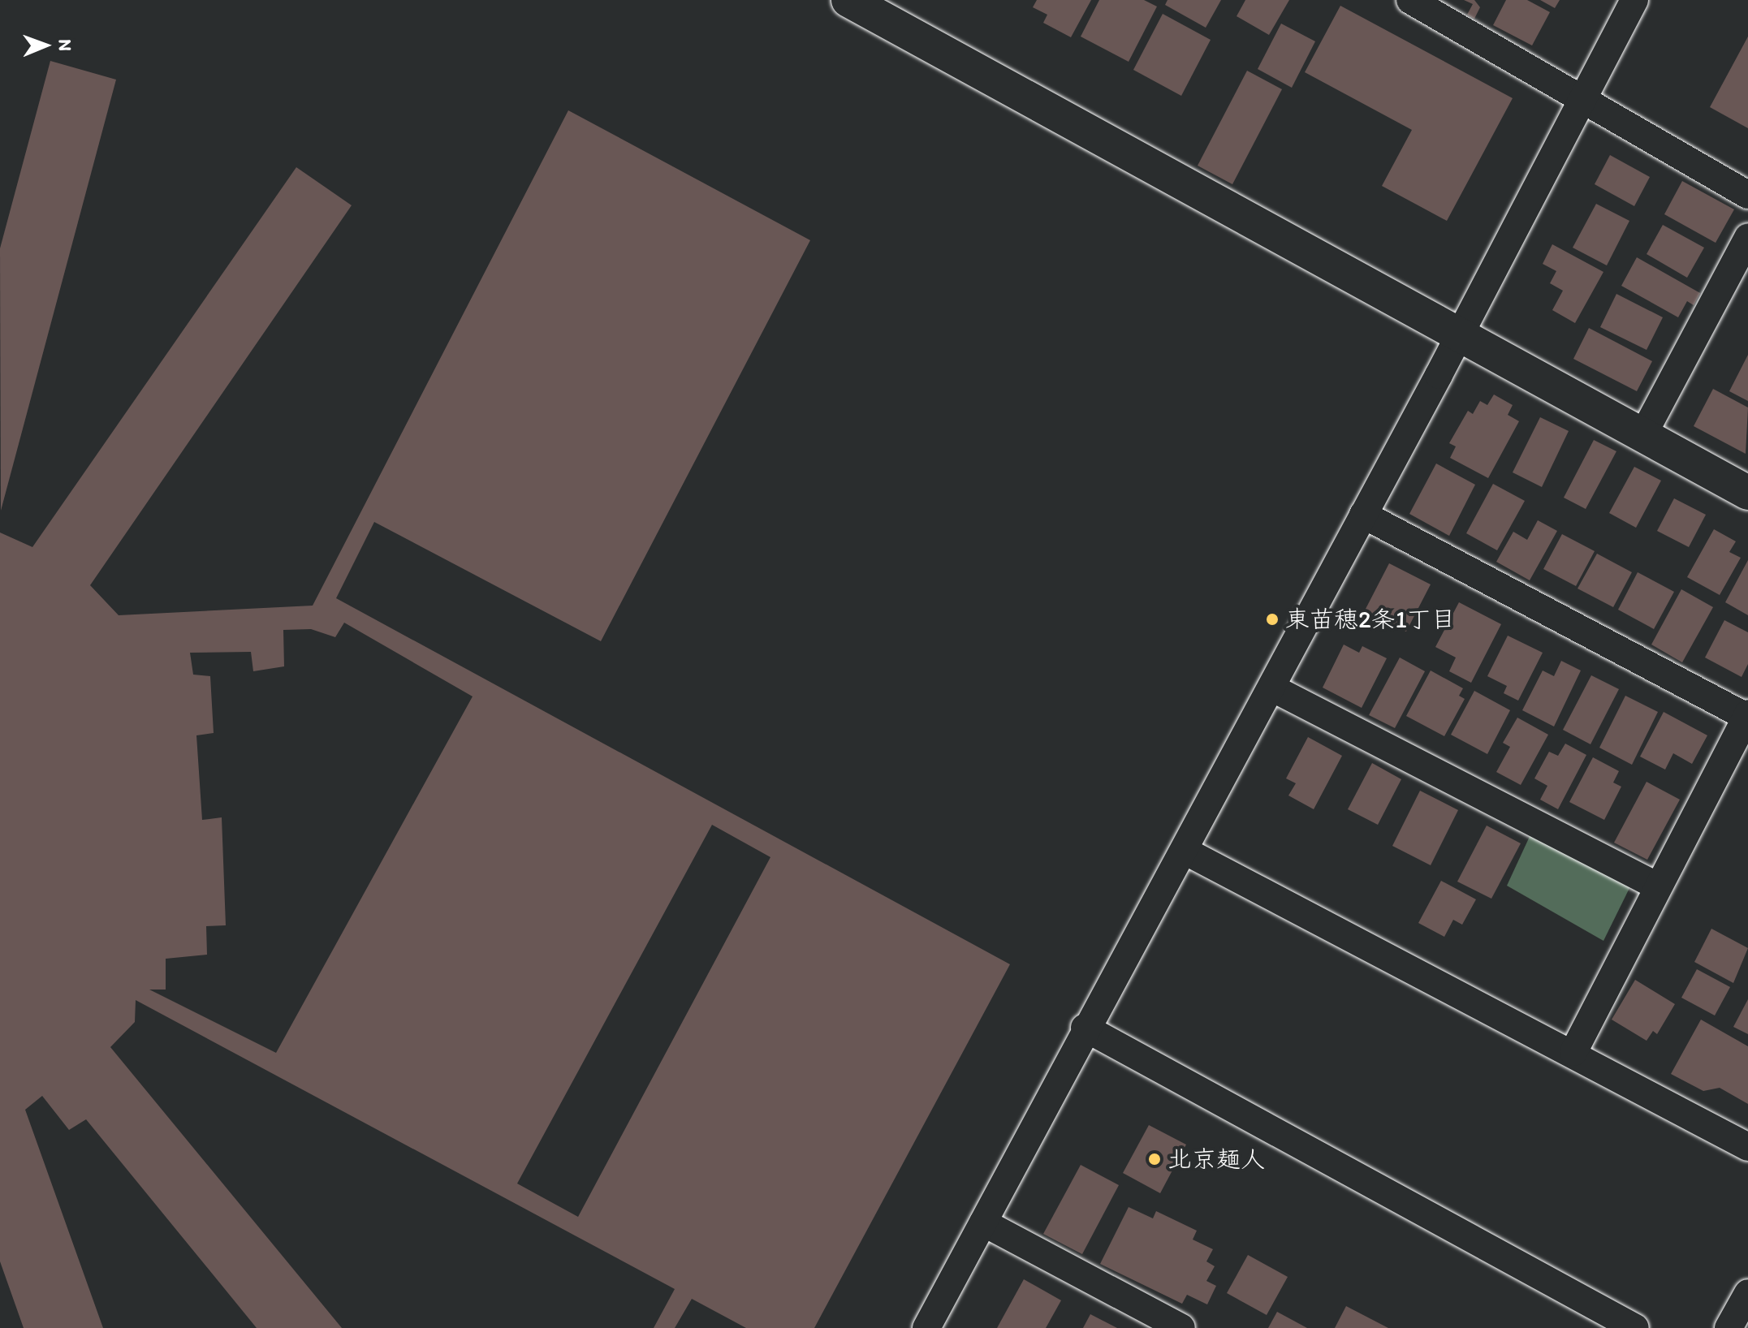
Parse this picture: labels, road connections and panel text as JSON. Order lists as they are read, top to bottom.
{
  "places": ["東苗穂2条1丁目", "北京麺人"],
  "north": "right"
}
